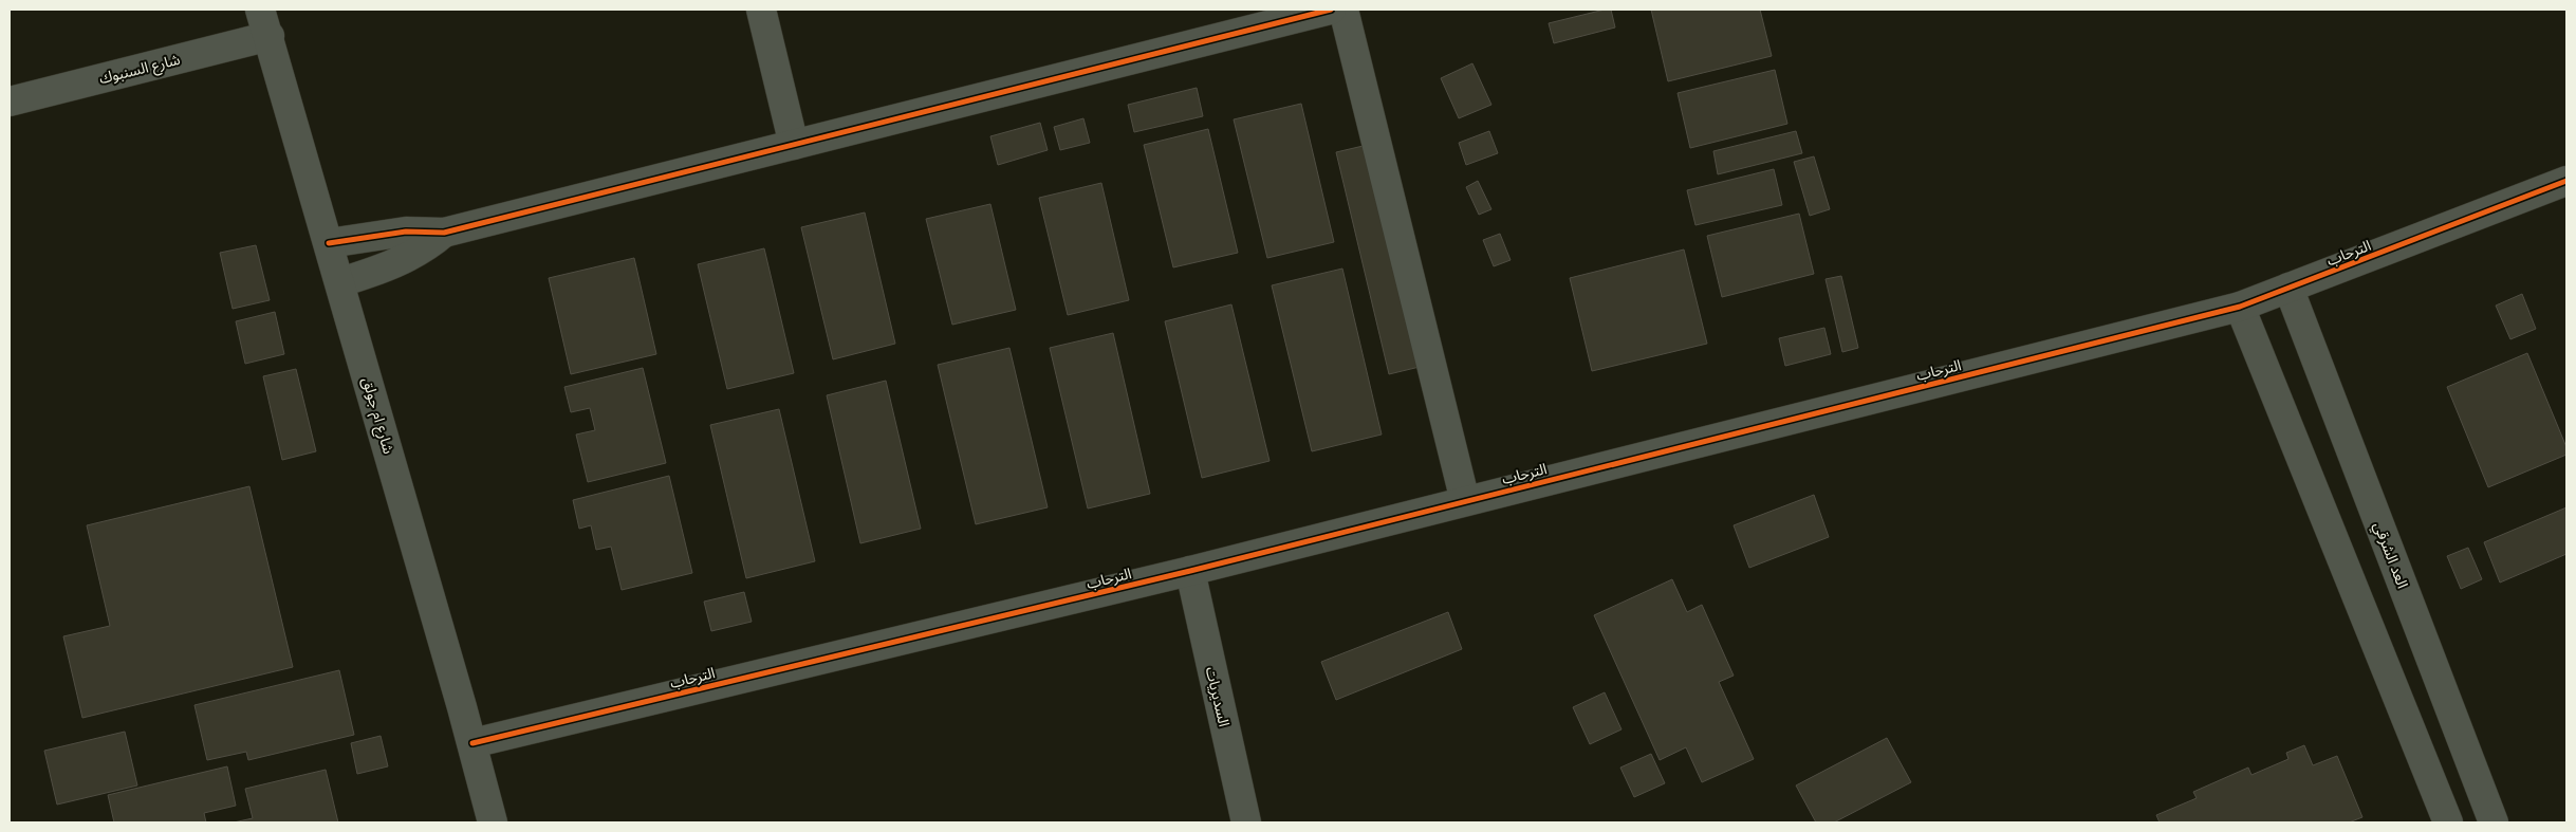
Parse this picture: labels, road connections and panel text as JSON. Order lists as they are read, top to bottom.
{
  "streets": {
    "street": [
      "شارع السنبوك",
      "الترحاب",
      "شارع ام جولق",
      "العد الشرقي",
      "السديريات"
    ]
  },
  "crossings": [
    ["شارع السنبوك", "شارع ام جولق"],
    ["الترحاب", "شارع ام جولق"],
    ["الترحاب", "العد الشرقي"],
    ["الترحاب", "السديريات"]
  ]
}
